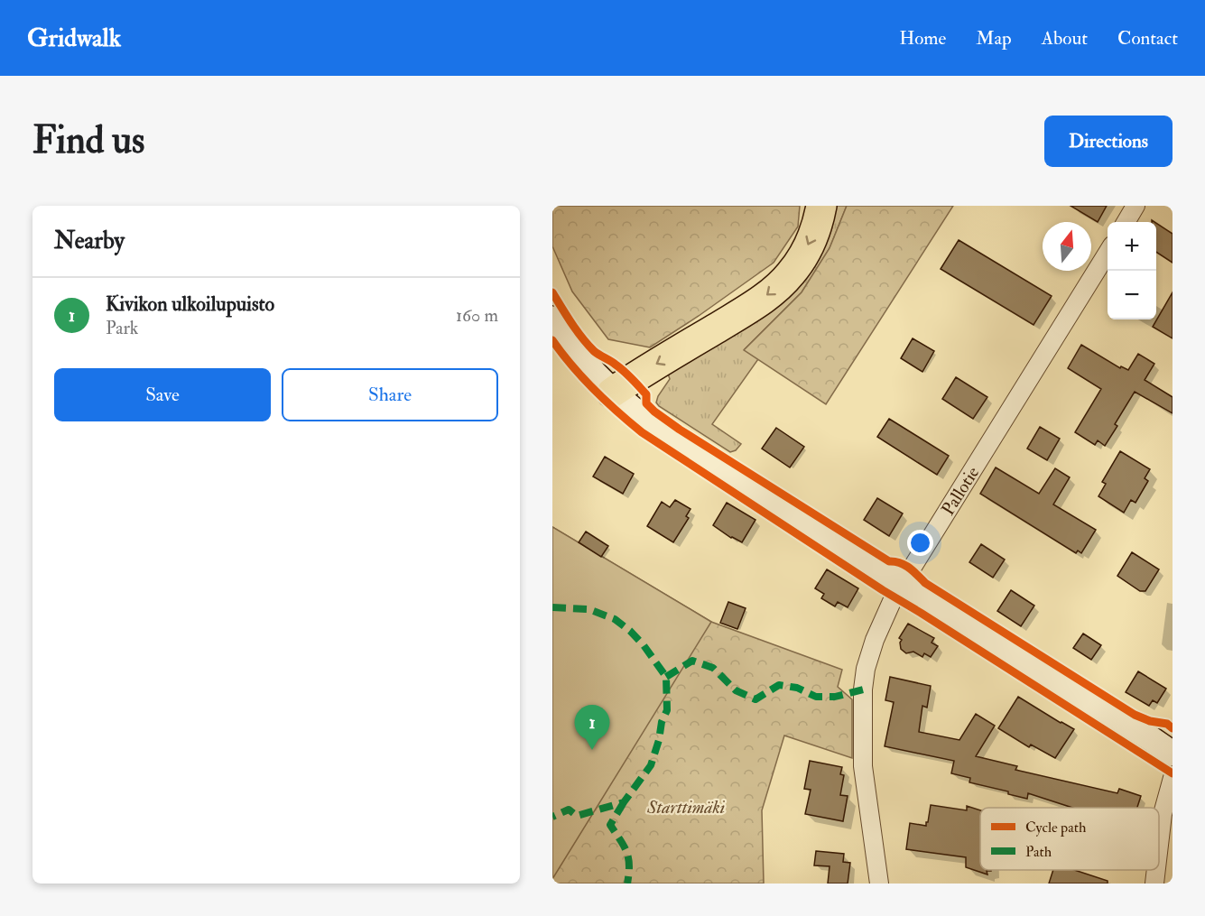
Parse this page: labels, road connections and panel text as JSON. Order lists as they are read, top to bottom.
{
  "streets": {
    "street": ["Pallotie"]
  },
  "parks": ["Starttimäki"],
  "legend": ["Cycle path", "Path"],
  "north": "top",
  "page": {
    "header": "Gridwalk",
    "nav": [
      "Home",
      "Map",
      "About",
      "Contact"
    ],
    "buttons": [
      "Directions",
      ["Save", "Share"]
    ],
    "title": "Find us",
    "heading": "Nearby",
    "map_buttons": ["+", "−"],
    "list": [
      {
        "mark": "1",
        "name": "Kivikon ulkoilupuisto",
        "note": "Park",
        "value": "160 m"
      }
    ],
    "pins": "1"
  }
}
